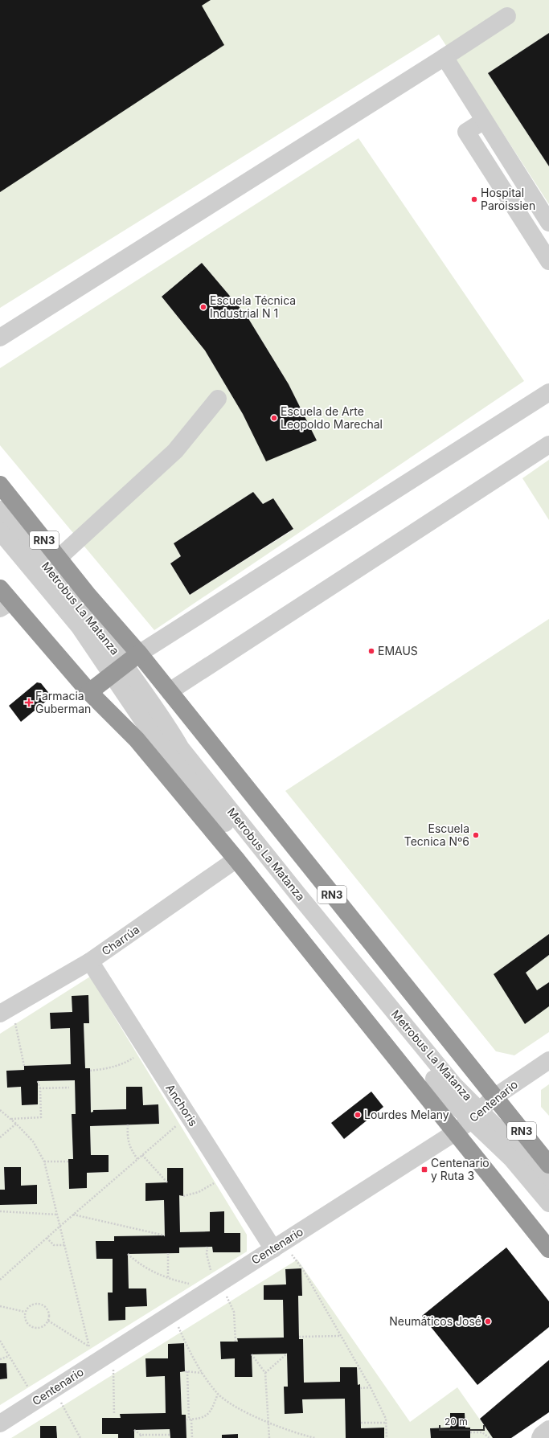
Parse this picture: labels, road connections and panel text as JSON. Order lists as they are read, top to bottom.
{
  "streets": {
    "highway": ["RN3"],
    "street": [
      "Metrobus La Matanza",
      "Charrúa",
      "Centenario",
      "Anchoris"
    ]
  },
  "crossings": [
    ["RN3", "Centenario"],
    ["Metrobus La Matanza", "Centenario"],
    ["Charrúa", "Anchoris"],
    ["Centenario", "Anchoris"]
  ],
  "places": {
    "other": [
      "Hospital Paroissien",
      "Escuela Técnica Industrial N 1",
      "Escuela de Arte Leopoldo Marechal",
      "EMAUS",
      "Escuela Tecnica Nº6",
      "Lourdes Melany",
      "Neumáticos José"
    ],
    "health": ["Farmacia Guberman"],
    "transit": ["Centenario y Ruta 3"]
  },
  "scale_bar": "20 m"
}
